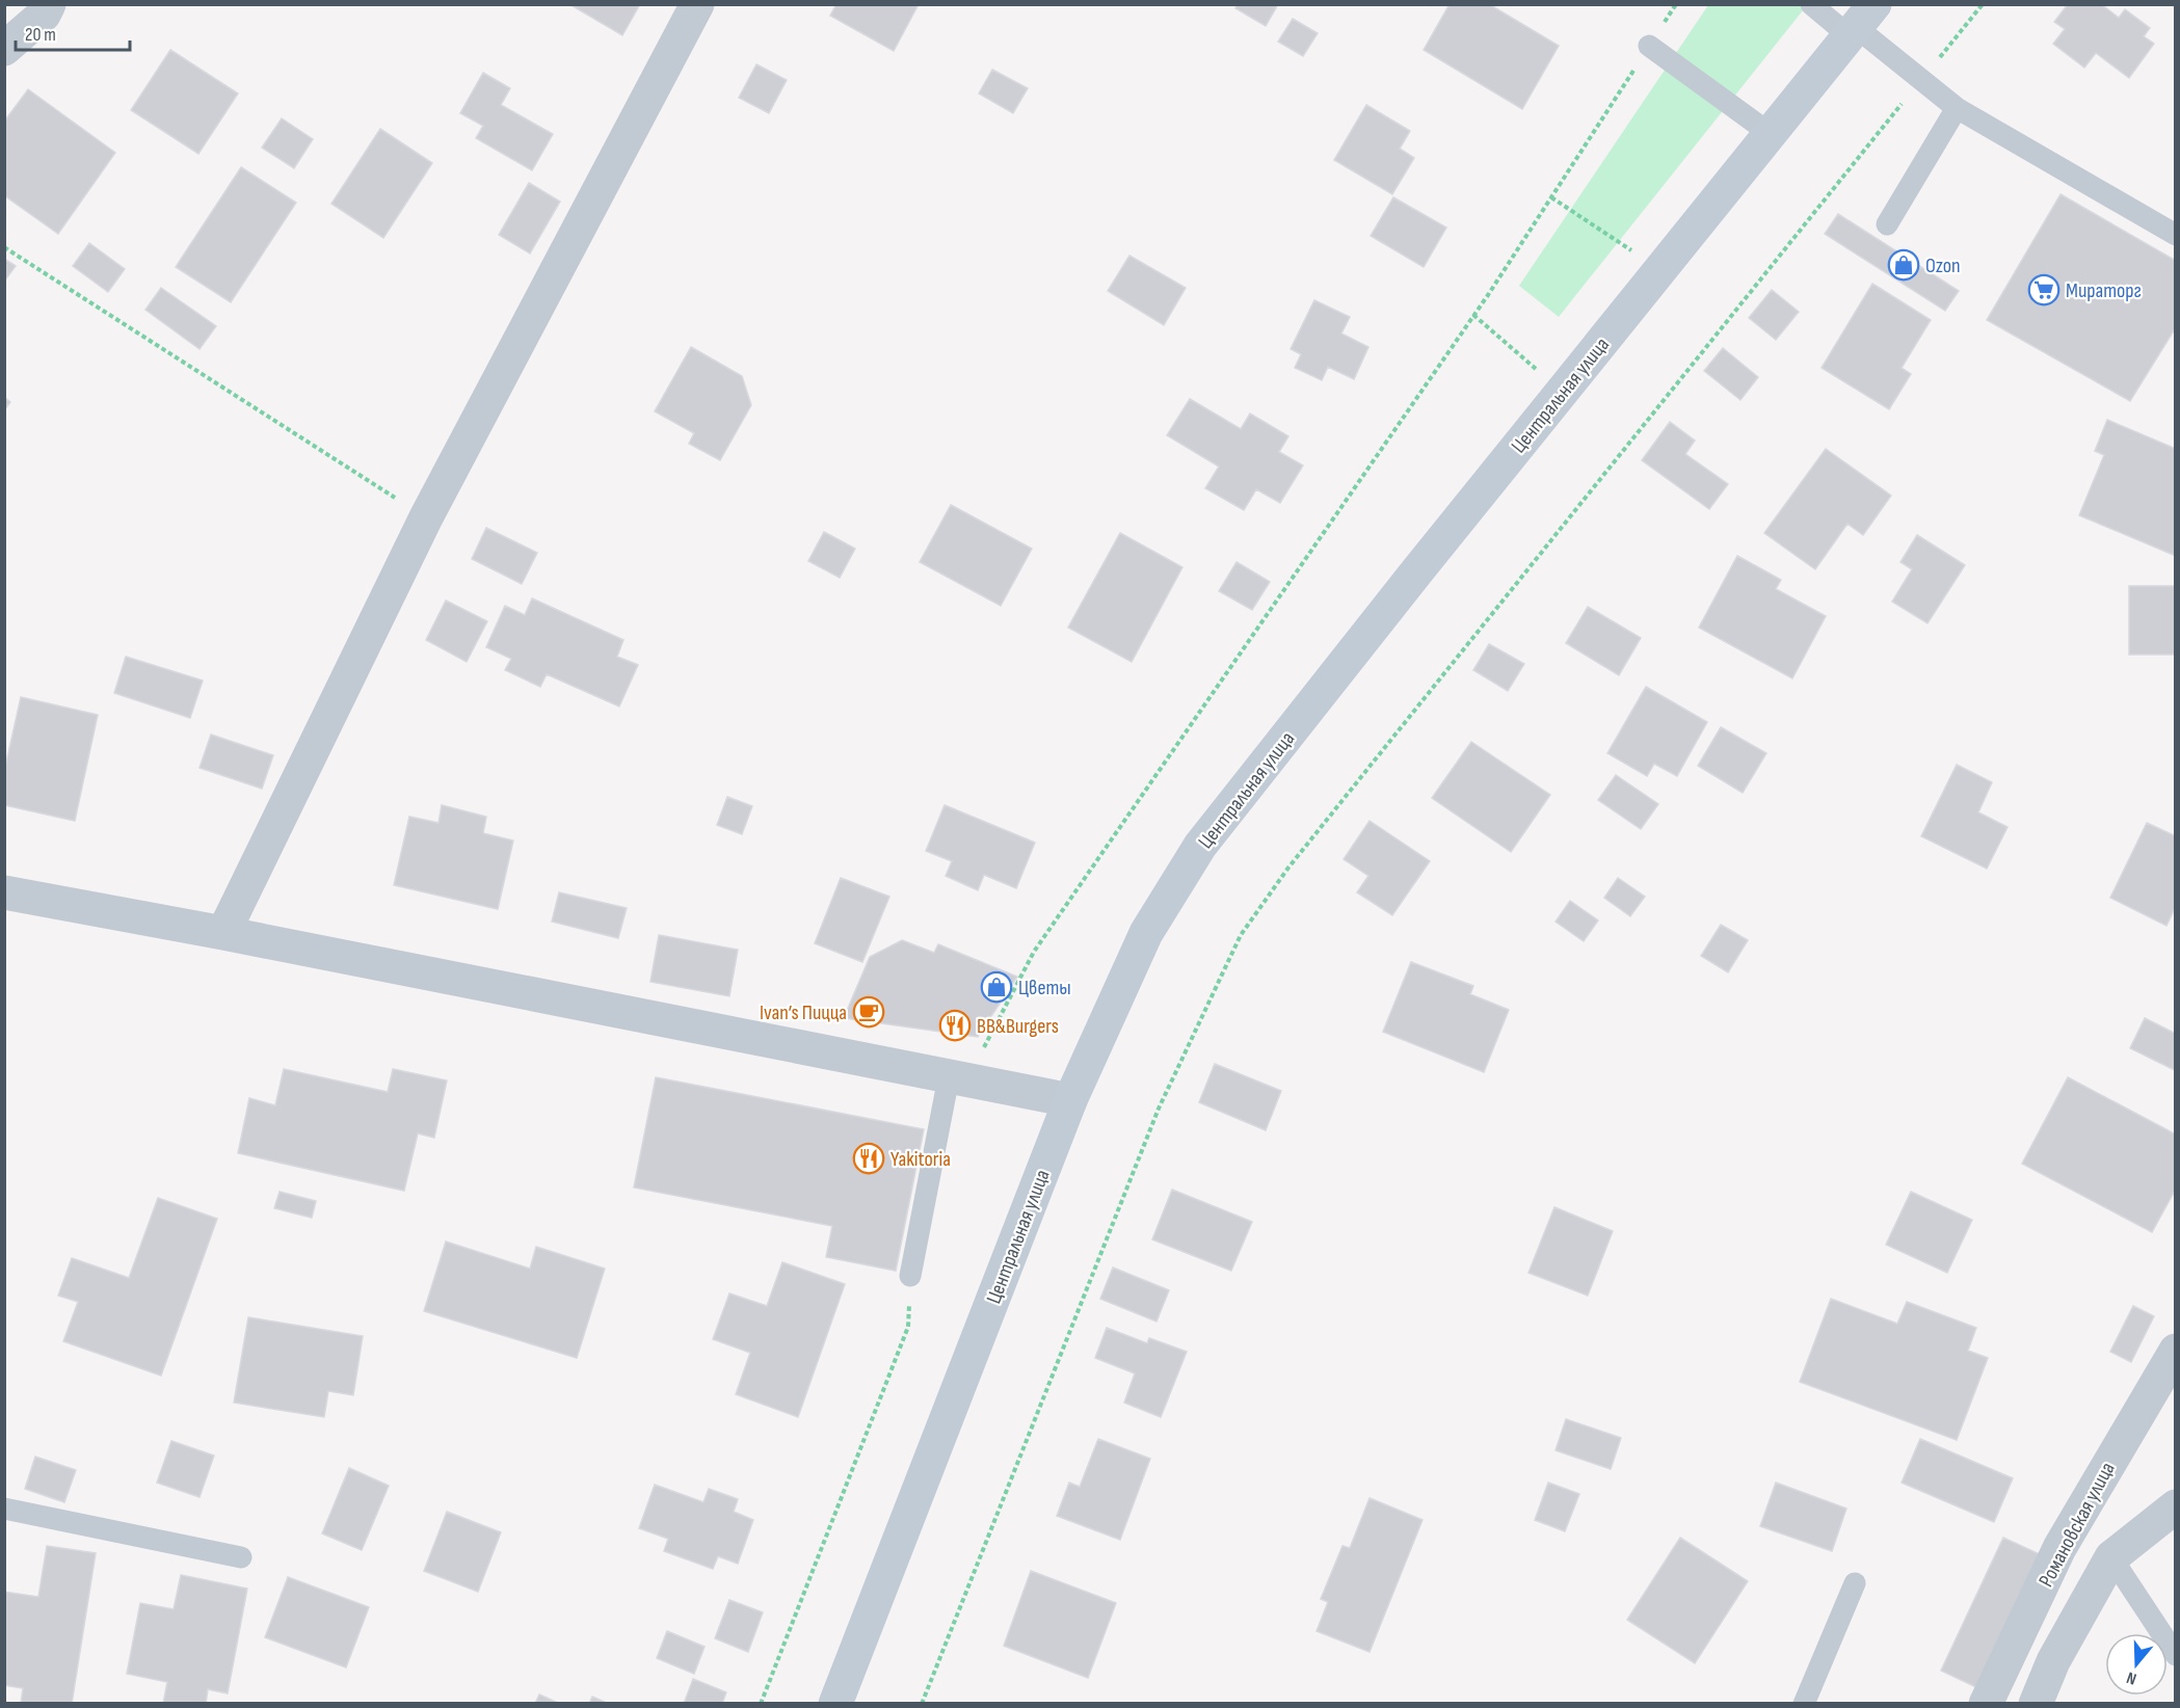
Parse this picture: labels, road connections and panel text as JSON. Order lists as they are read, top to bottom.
{
  "streets": {
    "main road": ["Центральная улица"],
    "street": ["Романовская улица"]
  },
  "places": {
    "shop": ["Ozon", "Цветы"],
    "supermarket": ["Мираторг"],
    "cafe": ["Ivan’s Пицца"],
    "restaurant": ["BB&Burgers", "Yakitoria"]
  },
  "scale_bar": "20 m",
  "north": "bottom"
}
